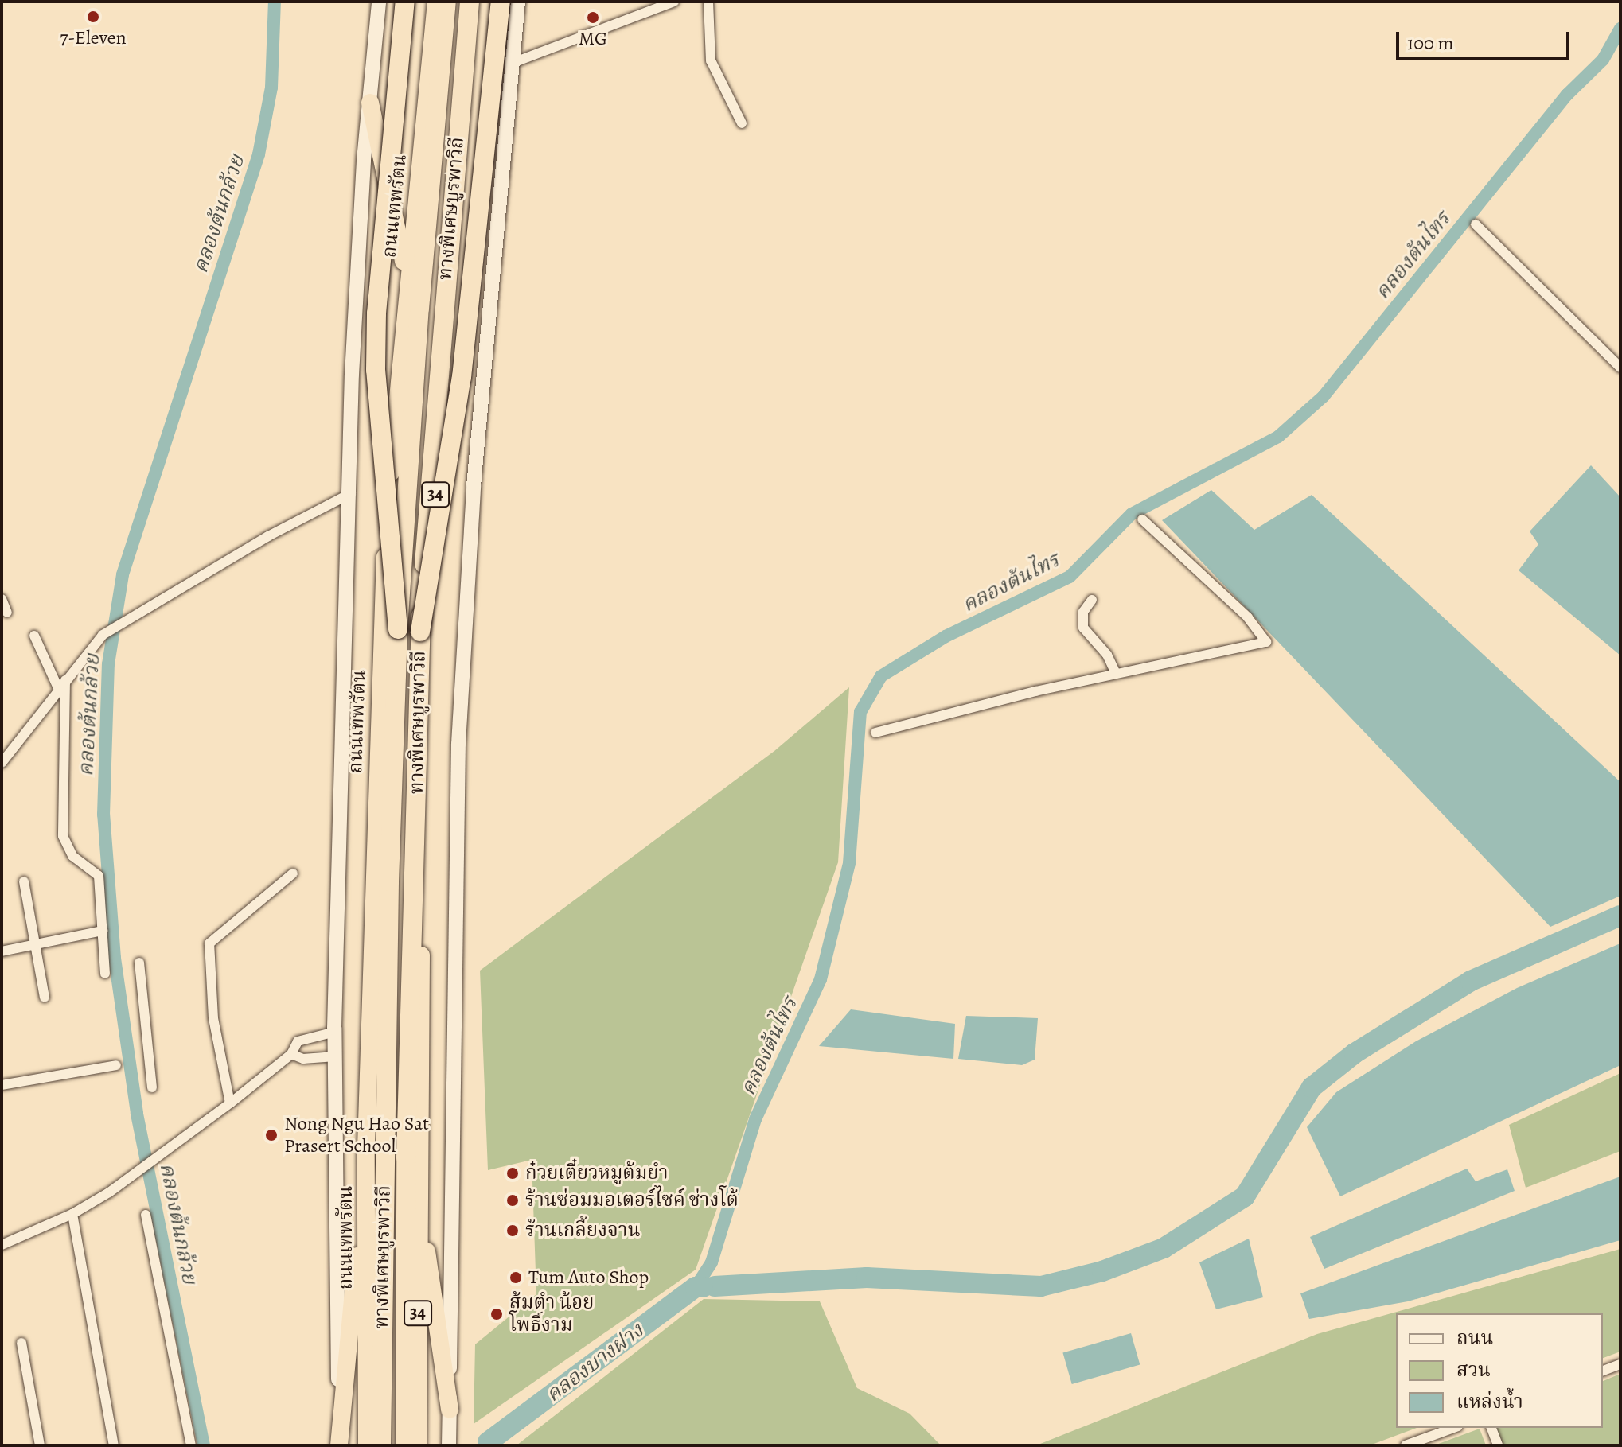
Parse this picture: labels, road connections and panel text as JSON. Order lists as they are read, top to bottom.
{
  "streets": {
    "highway": ["ถนนเทพรัตน", "ทางพิเศษบูรพาวิถี", "34"]
  },
  "water": ["คลองต้นกล้วย", "คลองต้นไทร", "คลองบางฝาง"],
  "places": [
    "7-Eleven",
    "MG",
    "Nong Ngu Hao Sat Prasert School",
    "ก๋วยเตี๋ยวหมูต้มยำ",
    "ร้านซ่อมมอเตอร์ไซค์ ช่างโต้",
    "ร้านเกลี้ยงจาน",
    "Tum Auto Shop",
    "ส้มตำ น้อย โพธิ์งาม"
  ],
  "legend": ["ถนน", "สวน", "แหล่งน้ำ"],
  "scale_bar": "100 m"
}
